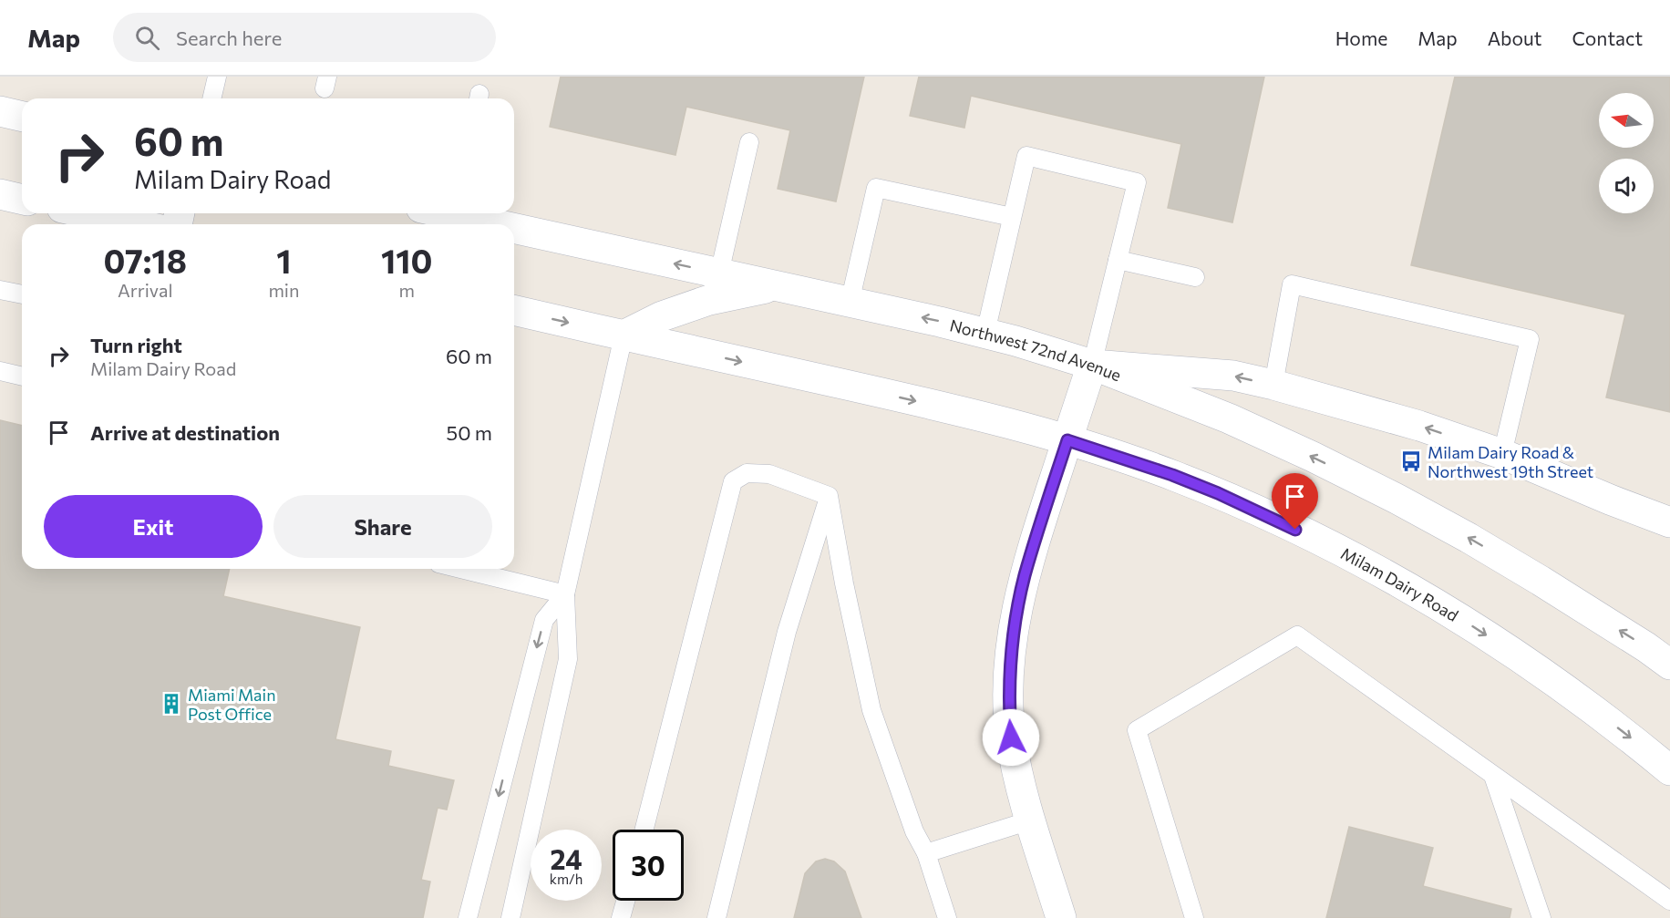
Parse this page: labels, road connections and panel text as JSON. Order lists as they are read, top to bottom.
{
  "streets": {
    "main road": ["Northwest 72nd Avenue", "Milam Dairy Road"]
  },
  "places": {
    "bus stop": ["Milam Dairy Road & Northwest 19th Street"],
    "building": ["Miami Main Post Office"]
  },
  "north": "left",
  "page": {
    "header": "Map",
    "search": "Search here",
    "nav": [
      "Home",
      "Map",
      "About",
      "Contact"
    ],
    "turn": ["60 m", "Milam Dairy Road"],
    "eta": [
      "07:18",
      "Arrival",
      "1",
      "min",
      "110",
      "m"
    ],
    "list": [
      {
        "name": "Turn right",
        "note": "Milam Dairy Road",
        "value": "60 m"
      },
      {
        "name": "Arrive at destination",
        "value": "50 m"
      }
    ],
    "buttons": ["Exit", "Share"],
    "speed": "24 km/h",
    "limit": "30"
  }
}
